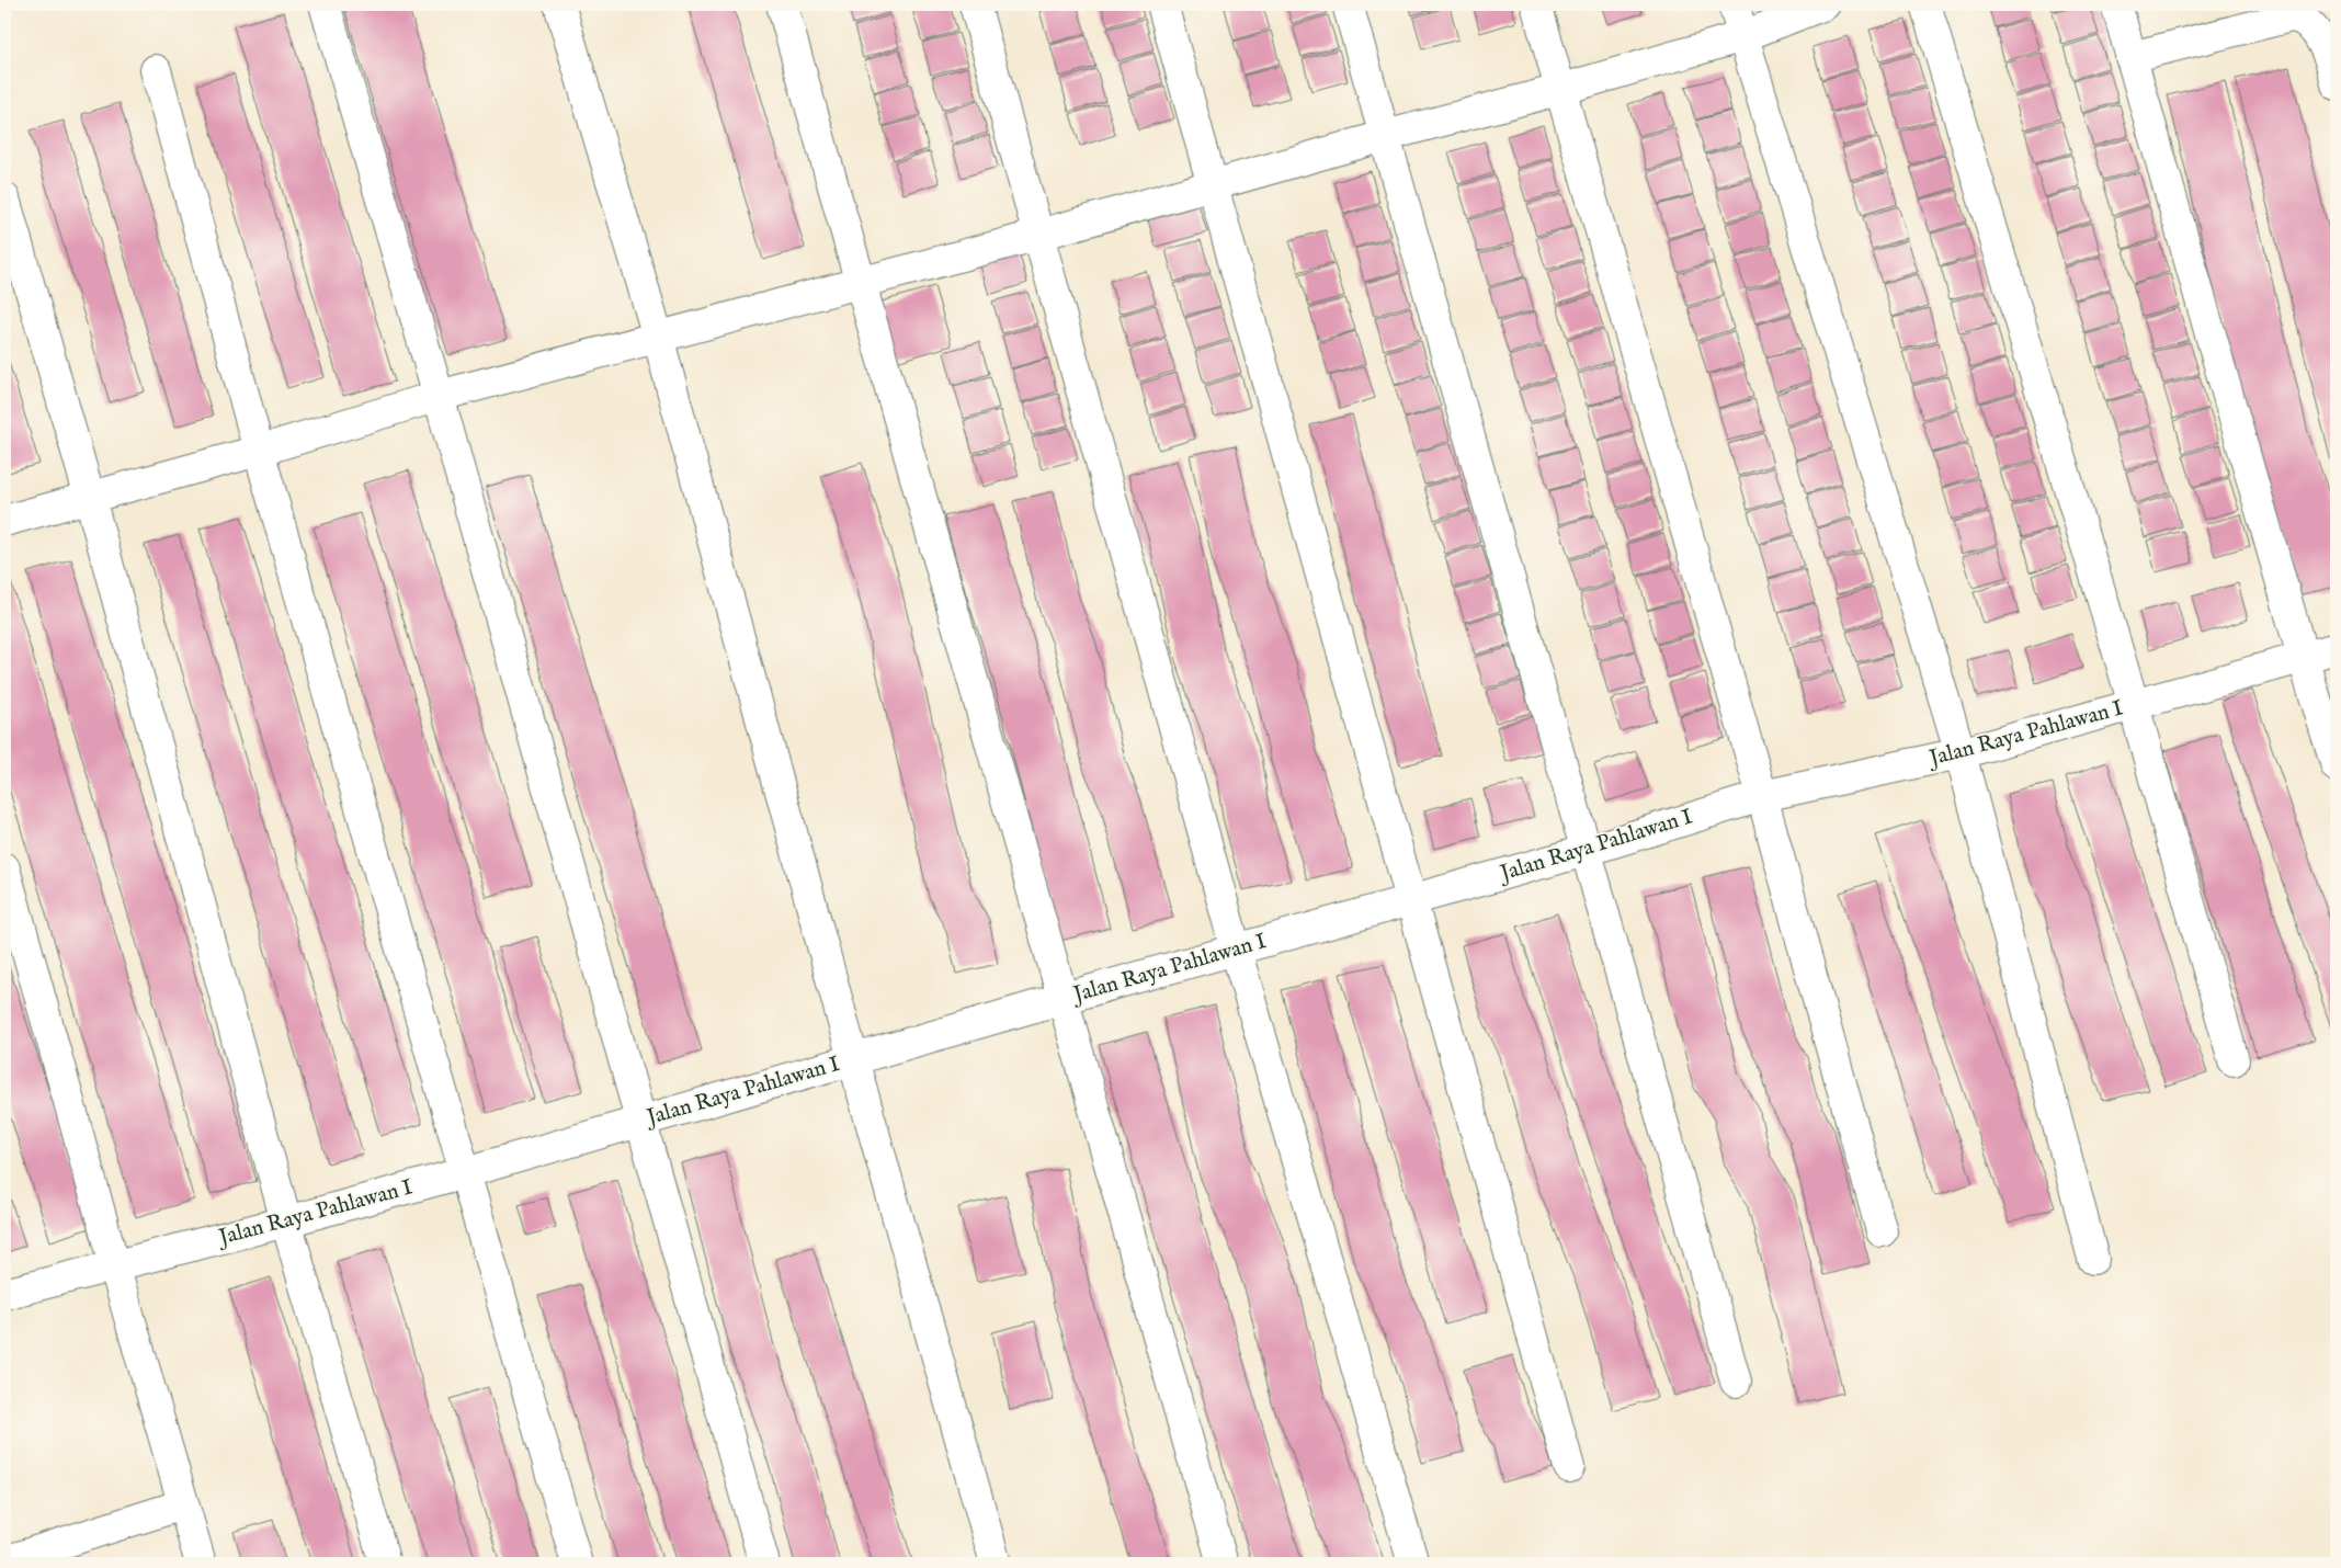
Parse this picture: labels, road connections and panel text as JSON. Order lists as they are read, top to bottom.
{
  "streets": {
    "street": ["Jalan Raya Pahlawan I"]
  }
}
